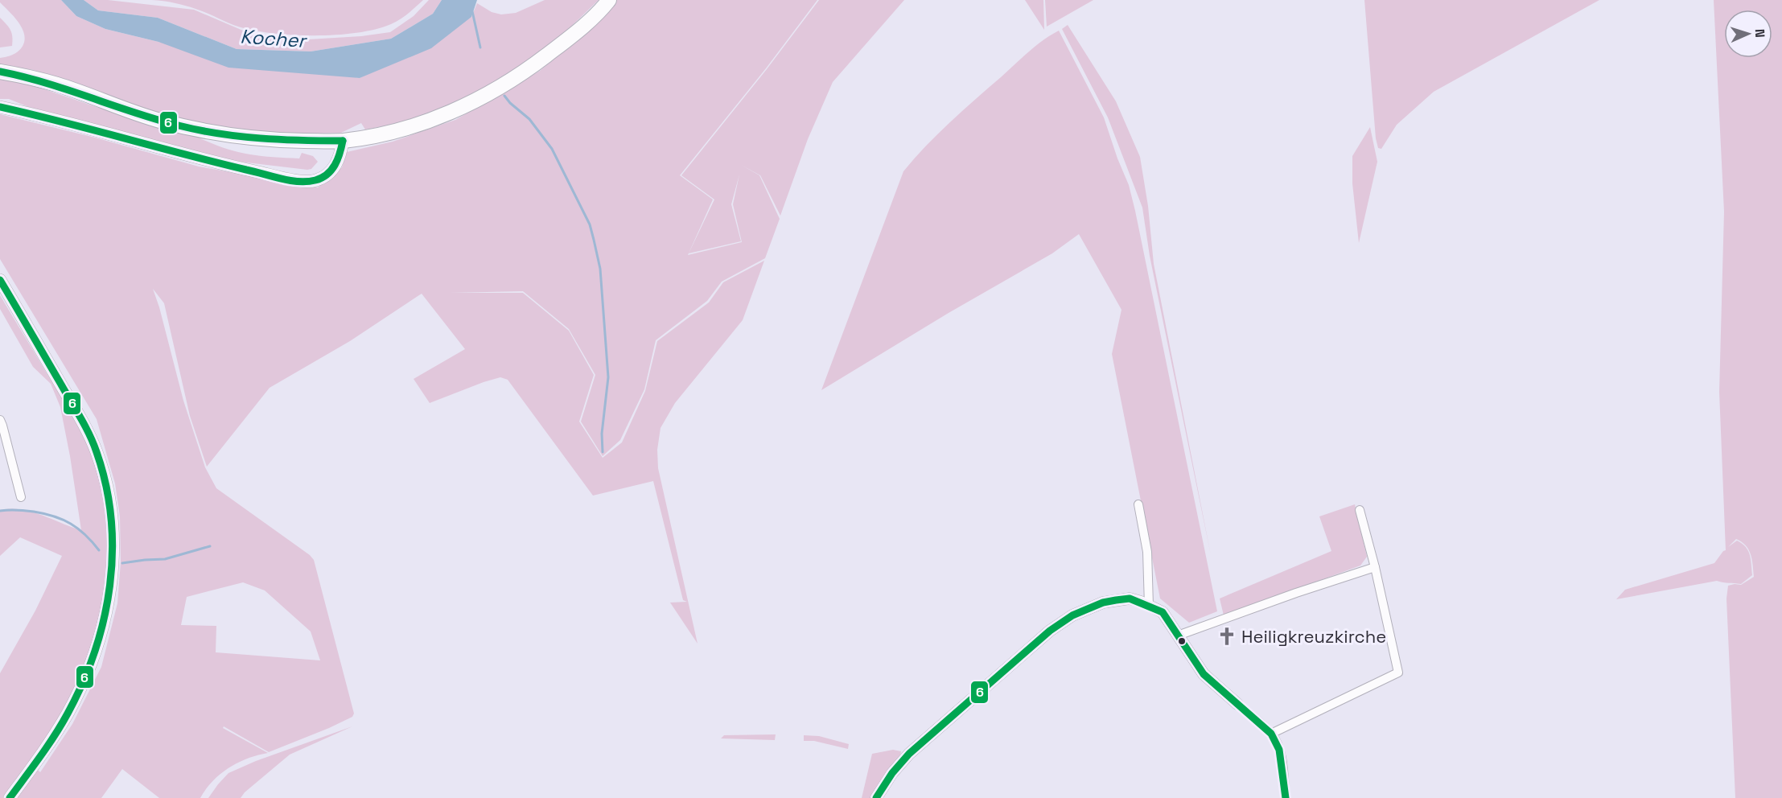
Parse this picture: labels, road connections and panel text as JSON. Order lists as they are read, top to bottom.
{
  "water": ["Kocher"],
  "places": {
    "church": ["Heiligkreuzkirche"]
  },
  "lines": ["transit line 6"],
  "north": "right"
}
